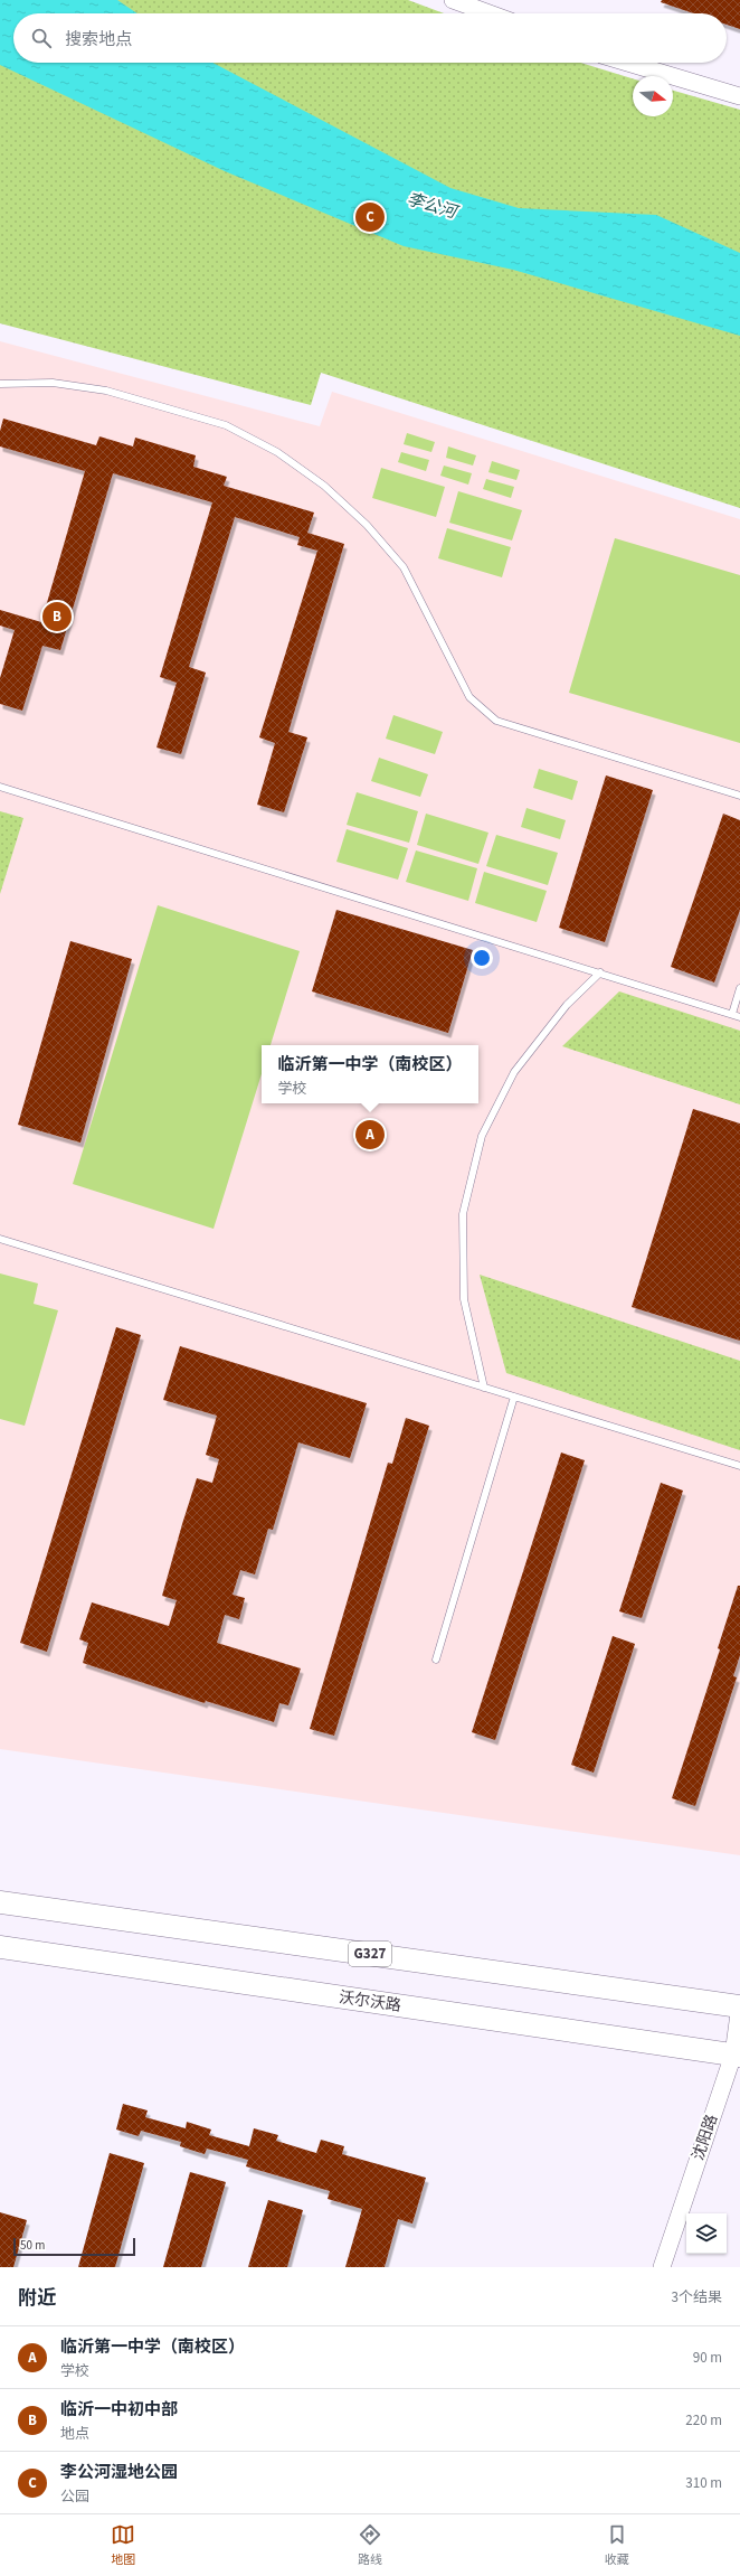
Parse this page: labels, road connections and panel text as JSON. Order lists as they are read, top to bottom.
{
  "streets": {
    "highway": ["G327", "沃尔沃路"],
    "street": ["沈阳路"]
  },
  "crossings": [
    ["G327", "沈阳路"],
    ["沃尔沃路", "沈阳路"]
  ],
  "water": ["李公河"],
  "scale_bar": "50 m",
  "north": "right",
  "page": {
    "search": "搜索地点",
    "pins": ["C", "B", "A"],
    "popup": ["临沂第一中学（南校区）", "学校"],
    "scale": "50 m",
    "heading": ["附近", "3个结果"],
    "list": [
      {
        "mark": "A",
        "name": "临沂第一中学（南校区）",
        "note": "学校",
        "value": "90 m"
      },
      {
        "mark": "B",
        "name": "临沂一中初中部",
        "note": "地点",
        "value": "220 m"
      },
      {
        "mark": "C",
        "name": "李公河湿地公园",
        "note": "公园",
        "value": "310 m"
      }
    ],
    "nav": ["地图", "路线", "收藏"]
  }
}
